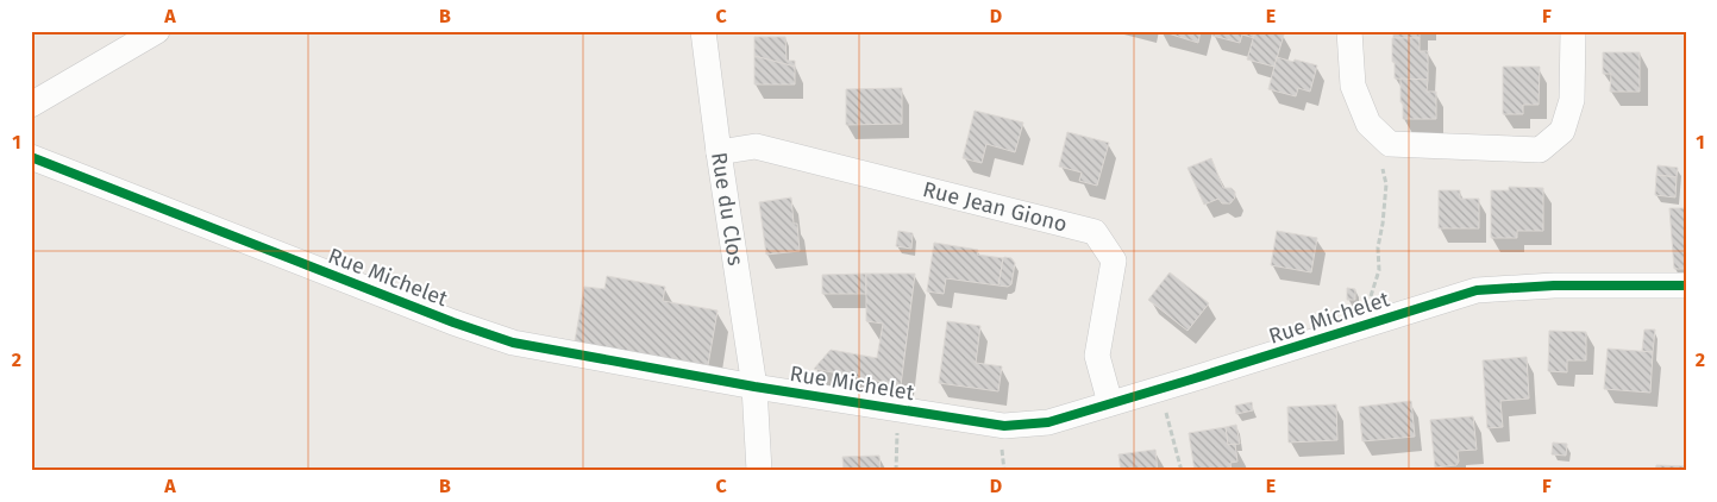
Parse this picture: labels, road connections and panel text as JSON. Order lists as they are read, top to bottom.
{
  "streets": {
    "street": ["Rue Jean Giono", "Rue du Clos", "Rue Michelet"]
  },
  "crossings": [
    ["Rue Jean Giono", "Rue du Clos"],
    ["Rue Jean Giono", "Rue Michelet"],
    ["Rue du Clos", "Rue Michelet"]
  ],
  "grid": {
    "columns": [
      "A",
      "B",
      "C",
      "D",
      "E",
      "F"
    ],
    "rows": ["1", "2"]
  }
}
